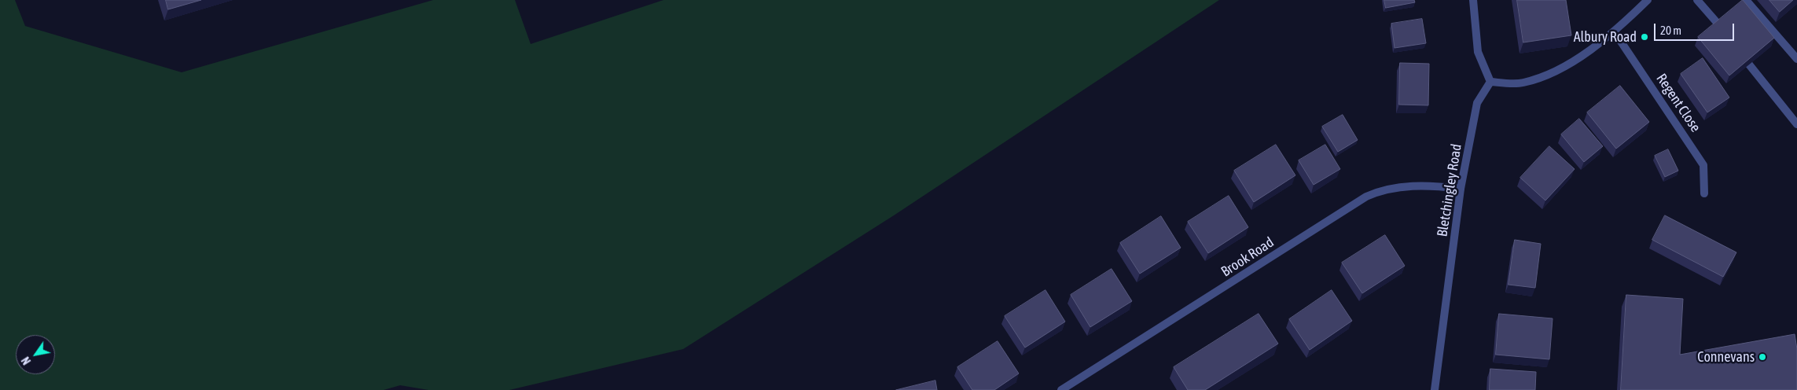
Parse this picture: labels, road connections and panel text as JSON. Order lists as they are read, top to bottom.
{
  "streets": {
    "street": ["Regent Close", "Bletchingley Road", "Brook Road"]
  },
  "crossings": [
    ["Bletchingley Road", "Brook Road"]
  ],
  "places": ["Albury Road", "Connevans"],
  "scale_bar": "20 m",
  "north": "bottom left"
}
